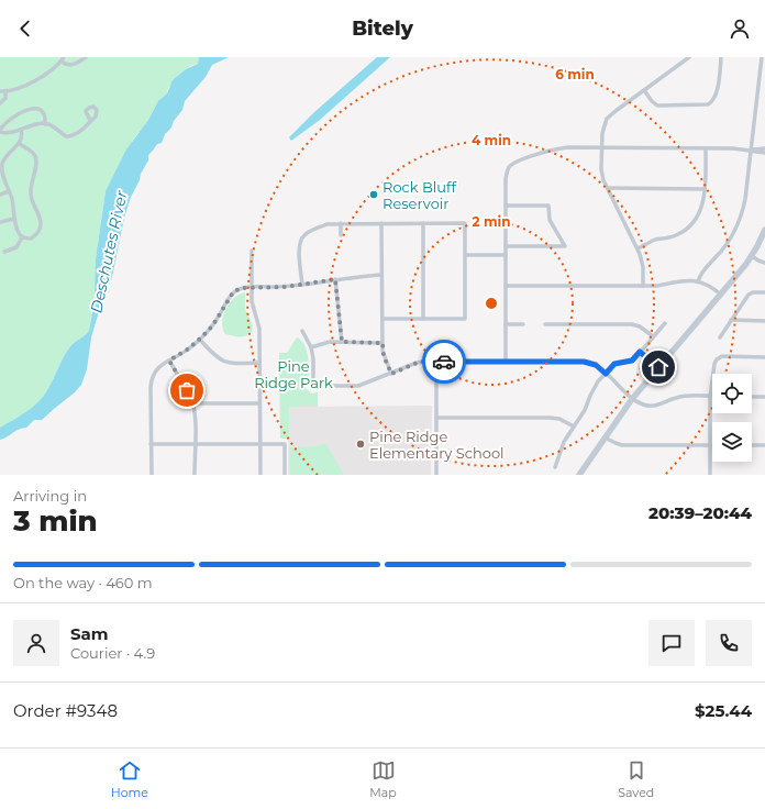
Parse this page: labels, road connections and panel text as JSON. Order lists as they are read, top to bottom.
{
  "water": ["Deschutes River"],
  "parks": ["Pine Ridge Park"],
  "places": ["Rock Bluff Reservoir", "Pine Ridge Elementary School"],
  "page": {
    "header": "Bitely",
    "heading": ["3 min", "Arriving in", "20:39–20:44"],
    "panel": [
      "Sam",
      "Courier · 4.9",
      "Order #9348",
      "$25.44"
    ],
    "bar": "On the way · 460 m",
    "tabs": ["Home", "Map", "Saved"]
  },
  "rings": ["6 min", "4 min", "2 min"]
}
